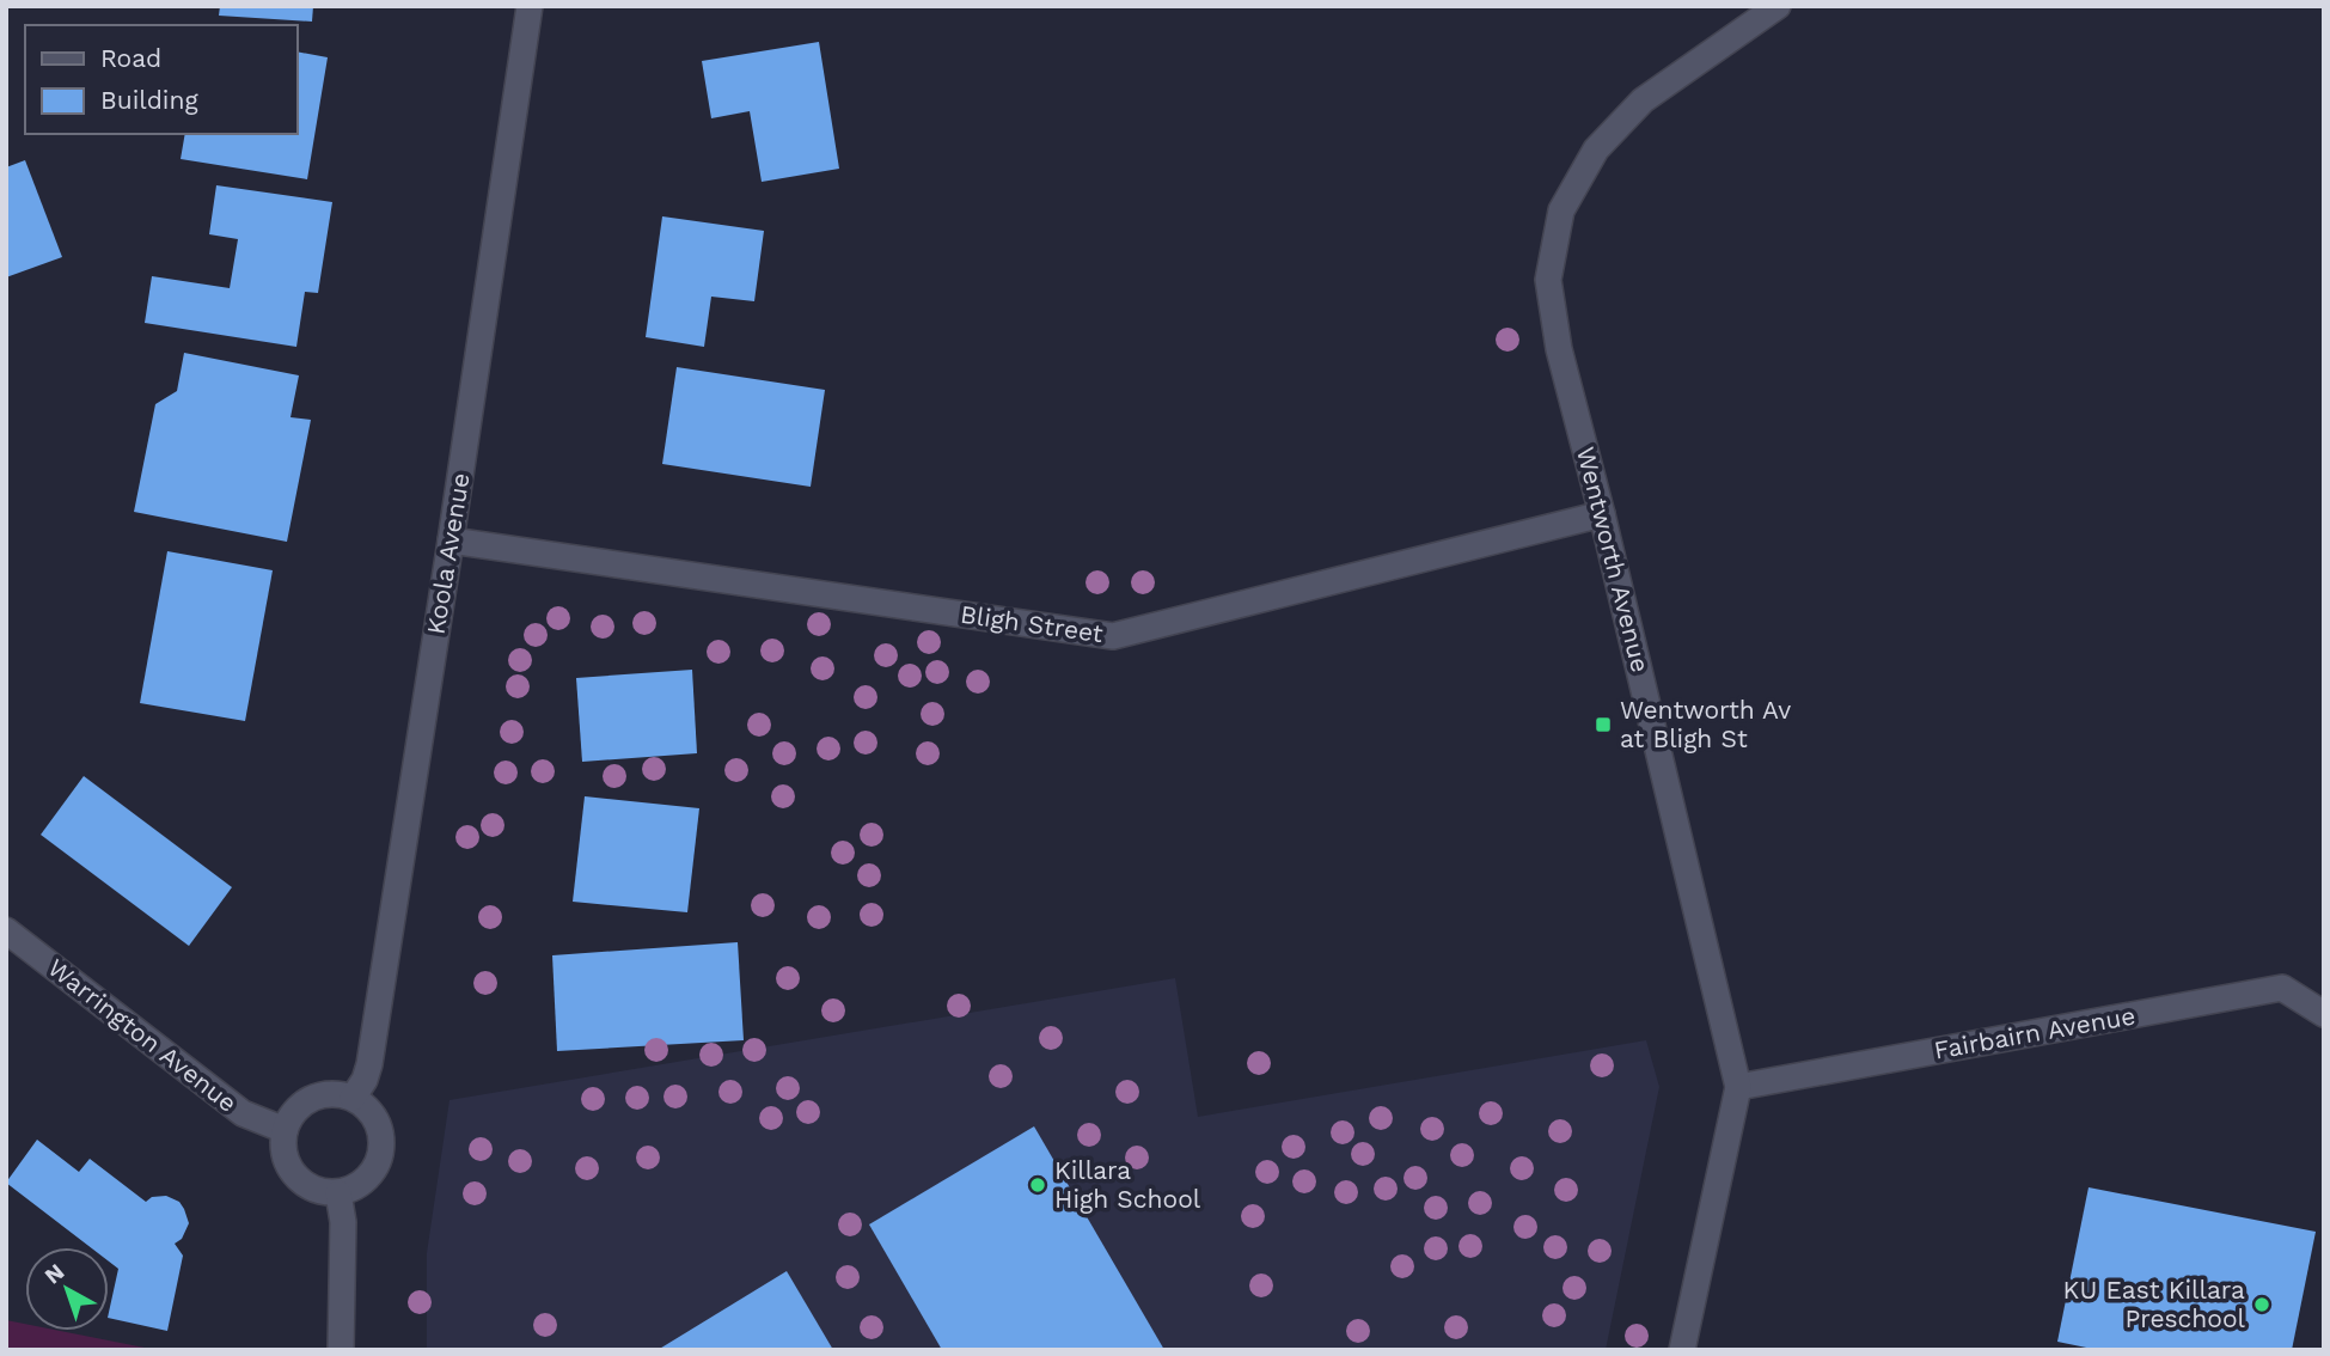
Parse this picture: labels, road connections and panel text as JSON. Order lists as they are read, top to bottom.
{
  "streets": {
    "street": [
      "Koola Avenue",
      "Wentworth Avenue",
      "Bligh Street",
      "Fairbairn Avenue",
      "Warrington Avenue"
    ]
  },
  "crossings": [
    ["Koola Avenue", "Bligh Street"],
    ["Koola Avenue", "Warrington Avenue"],
    ["Wentworth Avenue", "Bligh Street"],
    ["Wentworth Avenue", "Fairbairn Avenue"]
  ],
  "places": {
    "transit": ["Wentworth Av at Bligh St"],
    "other": ["Killara High School", "KU East Killara Preschool"]
  },
  "legend": ["Road", "Building"],
  "north": "top left"
}
